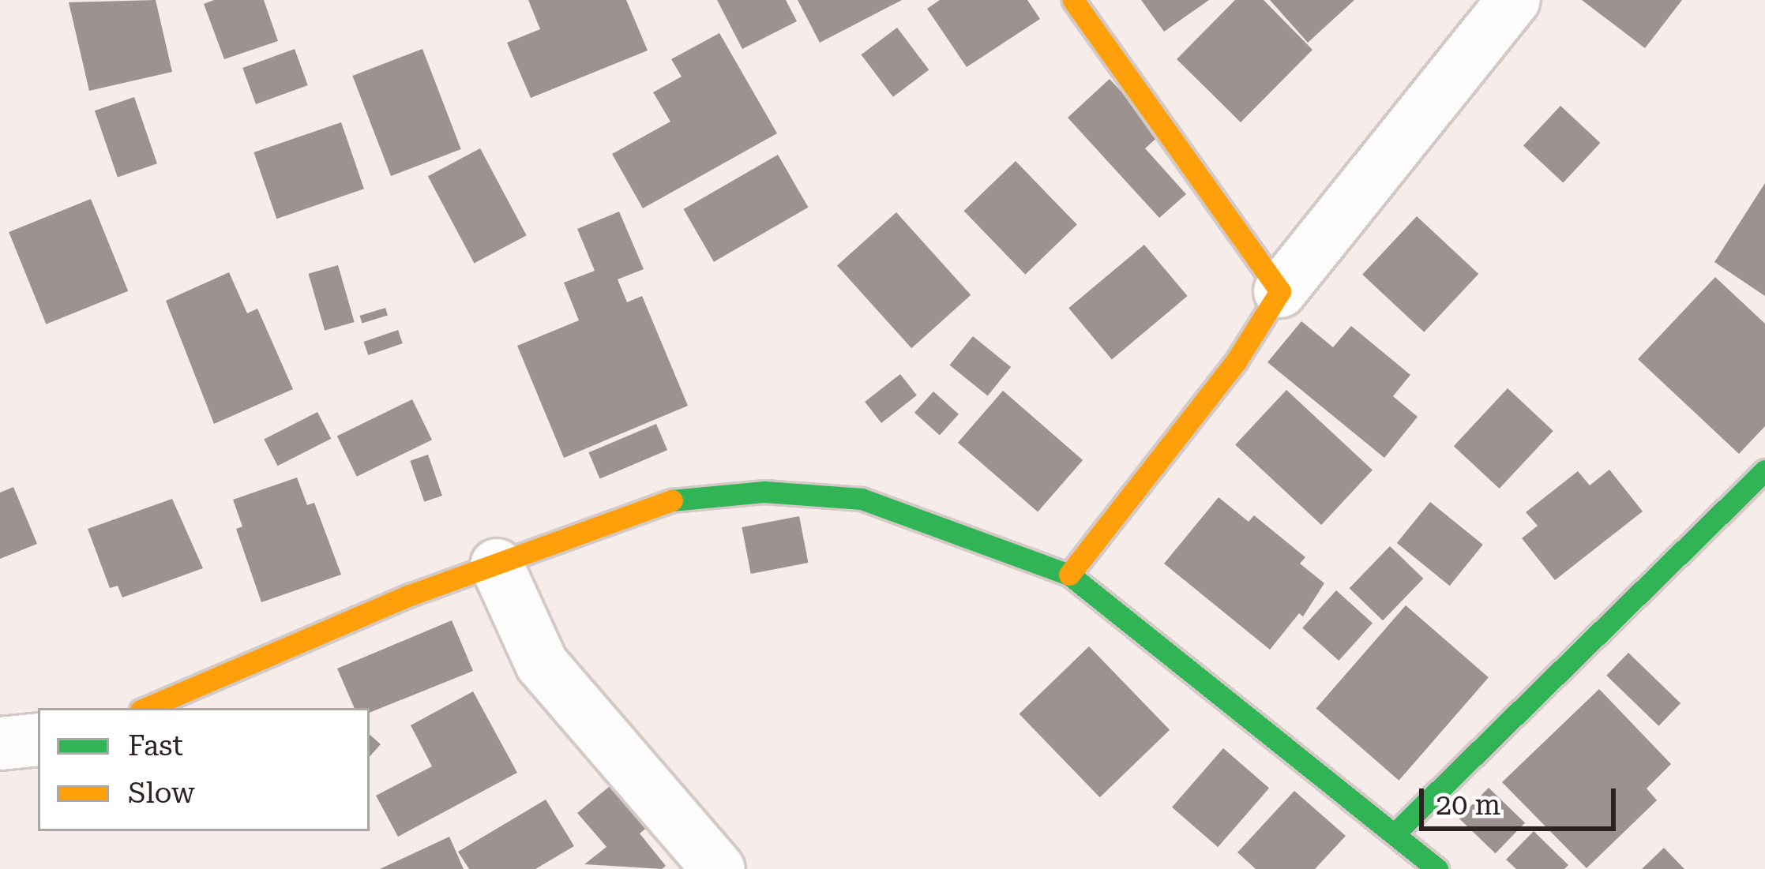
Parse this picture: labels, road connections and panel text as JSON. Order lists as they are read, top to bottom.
{
  "legend": ["Fast", "Slow"],
  "scale_bar": "20 m"
}
